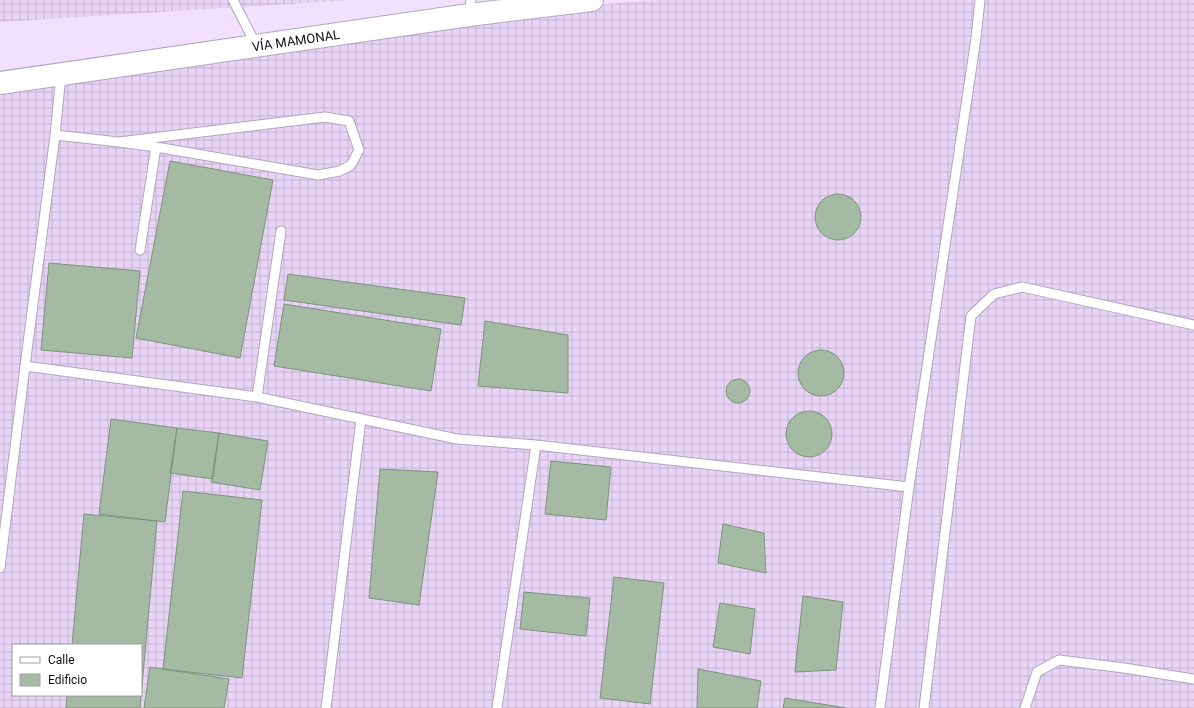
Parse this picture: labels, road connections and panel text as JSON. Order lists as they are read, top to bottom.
{
  "streets": {
    "street": ["VÍA MAMONAL"]
  },
  "legend": ["Calle", "Edificio"]
}
